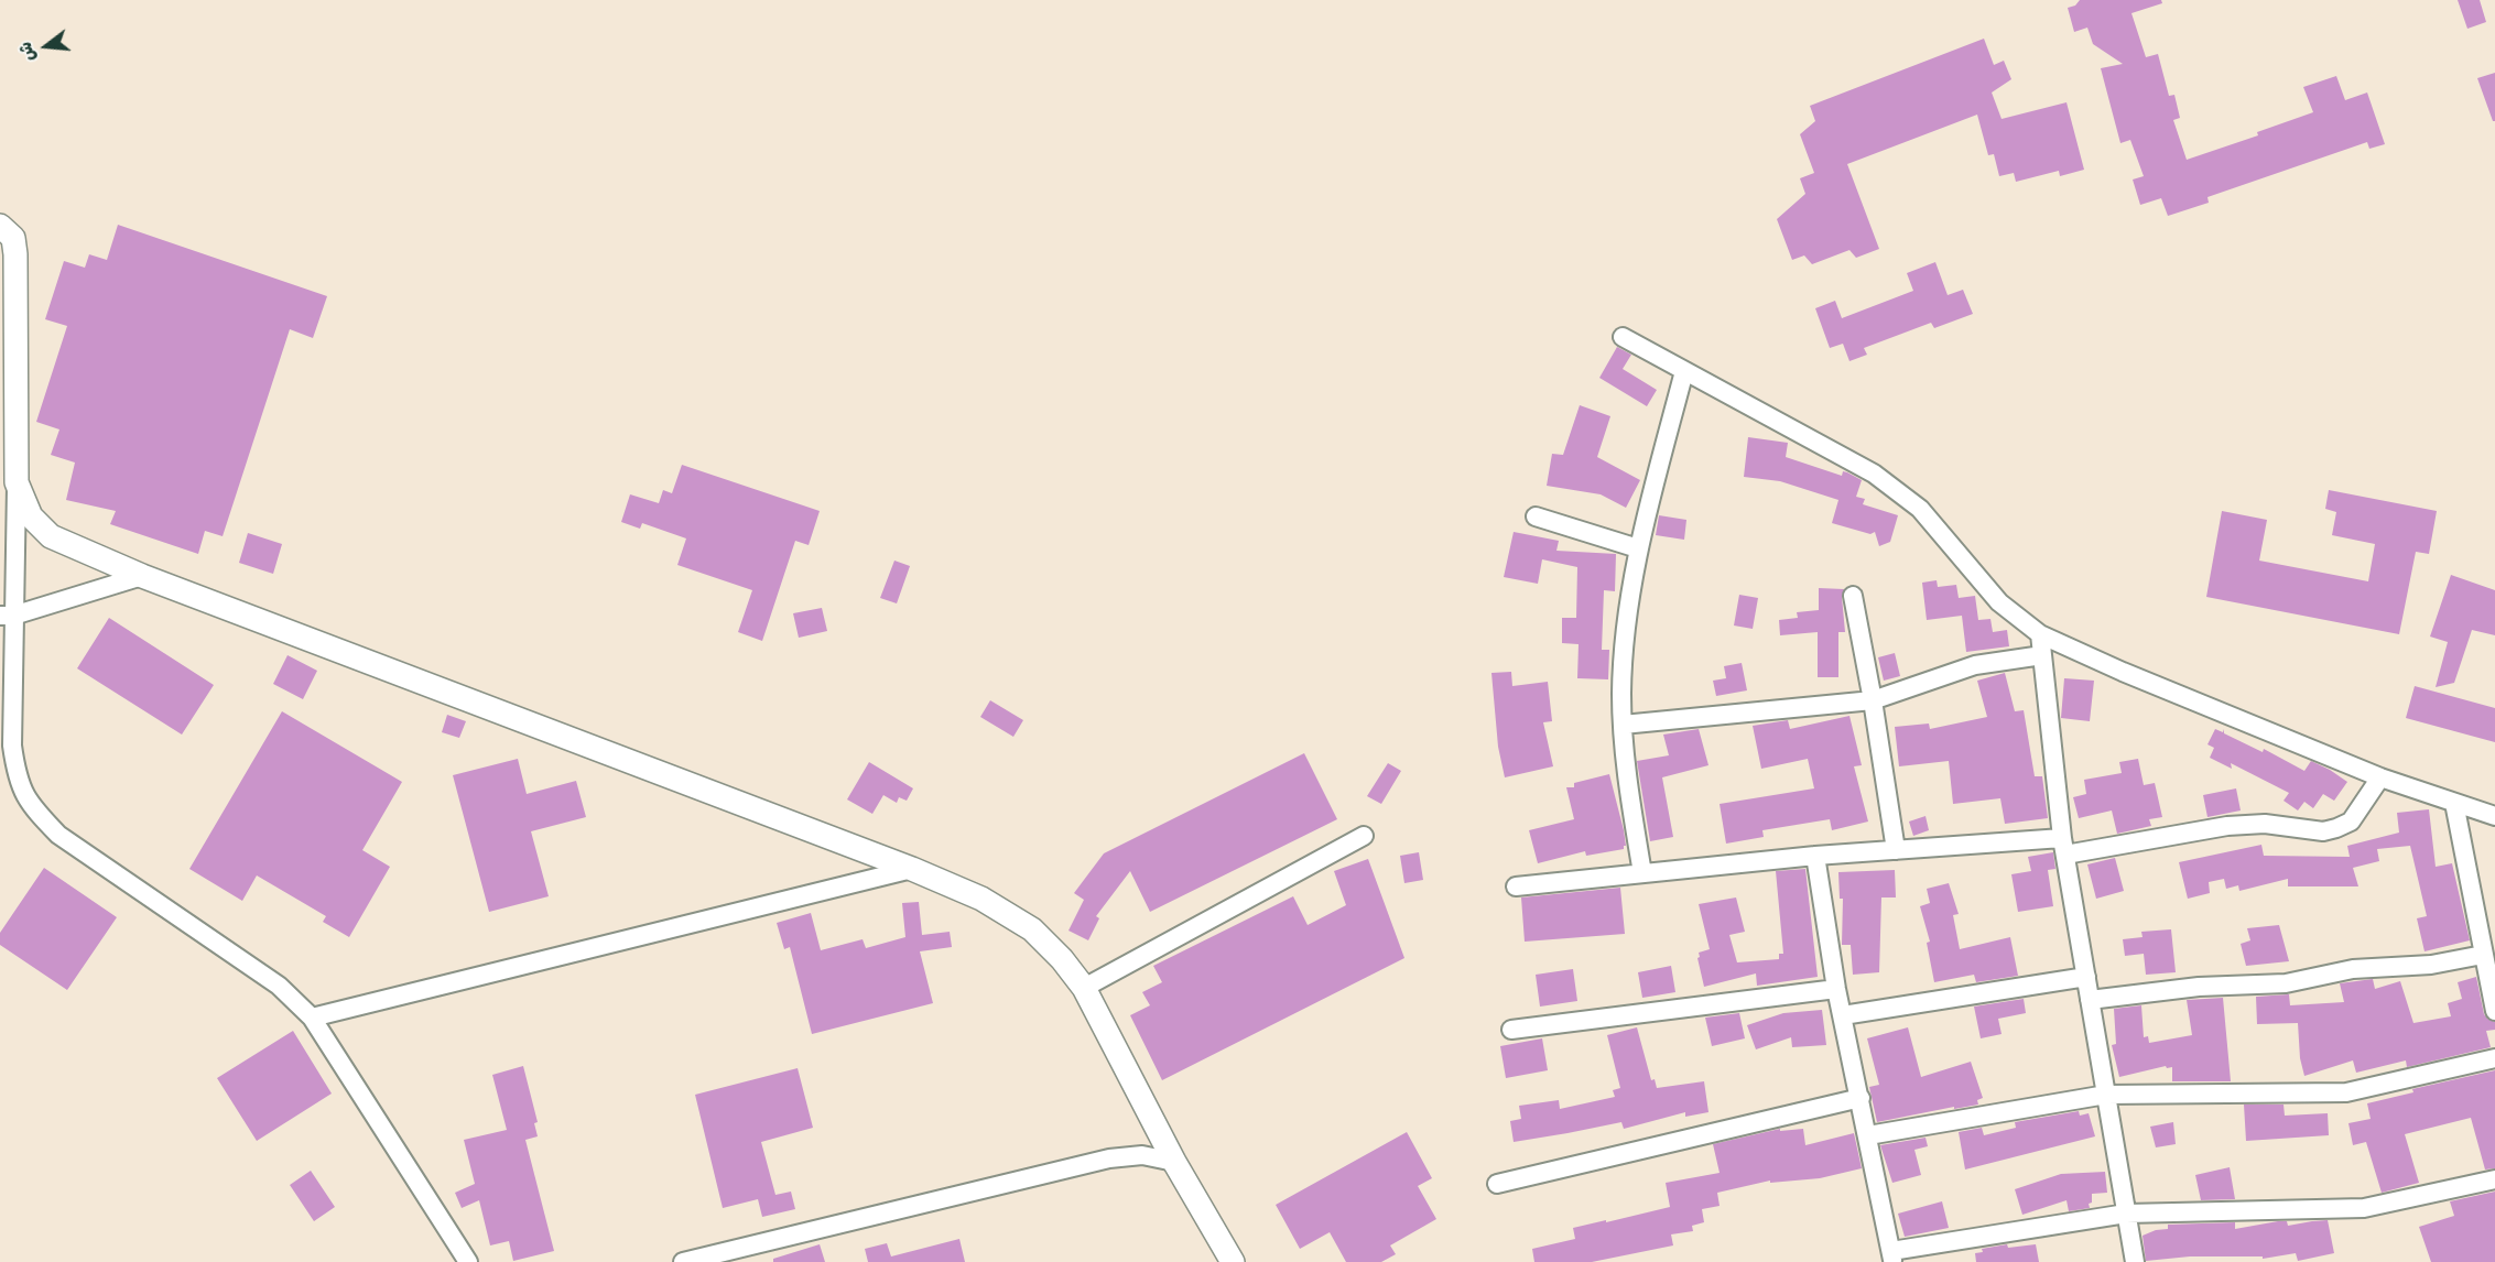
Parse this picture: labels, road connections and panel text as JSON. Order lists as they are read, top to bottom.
{
  "north": "left"
}
